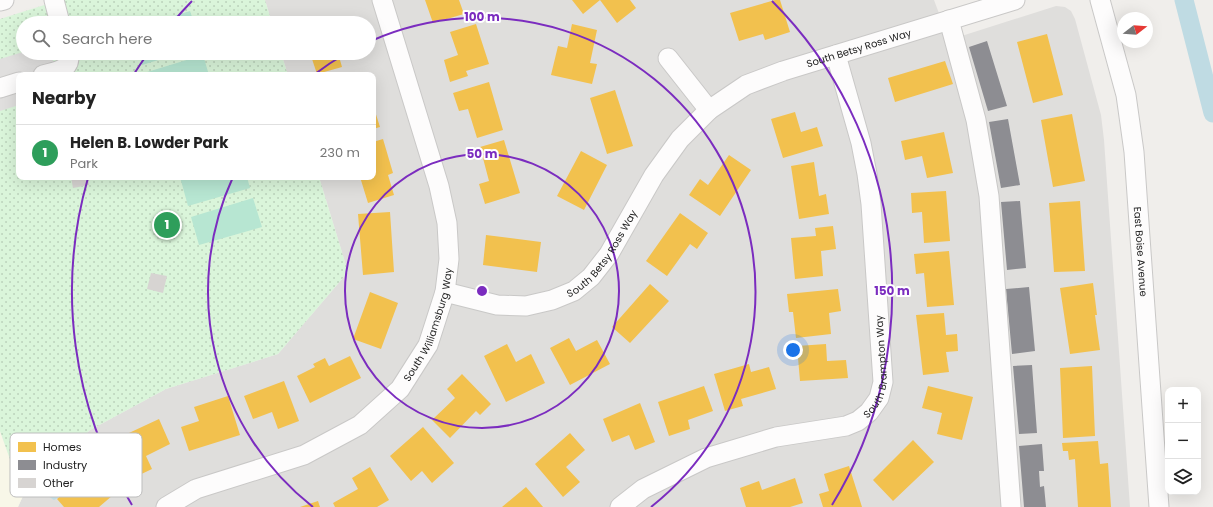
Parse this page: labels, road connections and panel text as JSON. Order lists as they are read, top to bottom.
{
  "streets": {
    "street": [
      "South Betsy Ross Way",
      "East Boise Avenue",
      "South Williamsburg Way",
      "South Brampton Way"
    ]
  },
  "crossings": [
    ["South Betsy Ross Way", "South Williamsburg Way"],
    ["South Betsy Ross Way", "South Brampton Way"]
  ],
  "legend": ["Homes", "Industry", "Other"],
  "north": "right",
  "page": {
    "search": "Search here",
    "heading": "Nearby",
    "list": [
      {
        "mark": "1",
        "name": "Helen B. Lowder Park",
        "note": "Park",
        "value": "230 m"
      }
    ],
    "pins": "1",
    "map_buttons": ["+", "−"]
  },
  "rings": ["100 m", "50 m", "150 m"]
}
